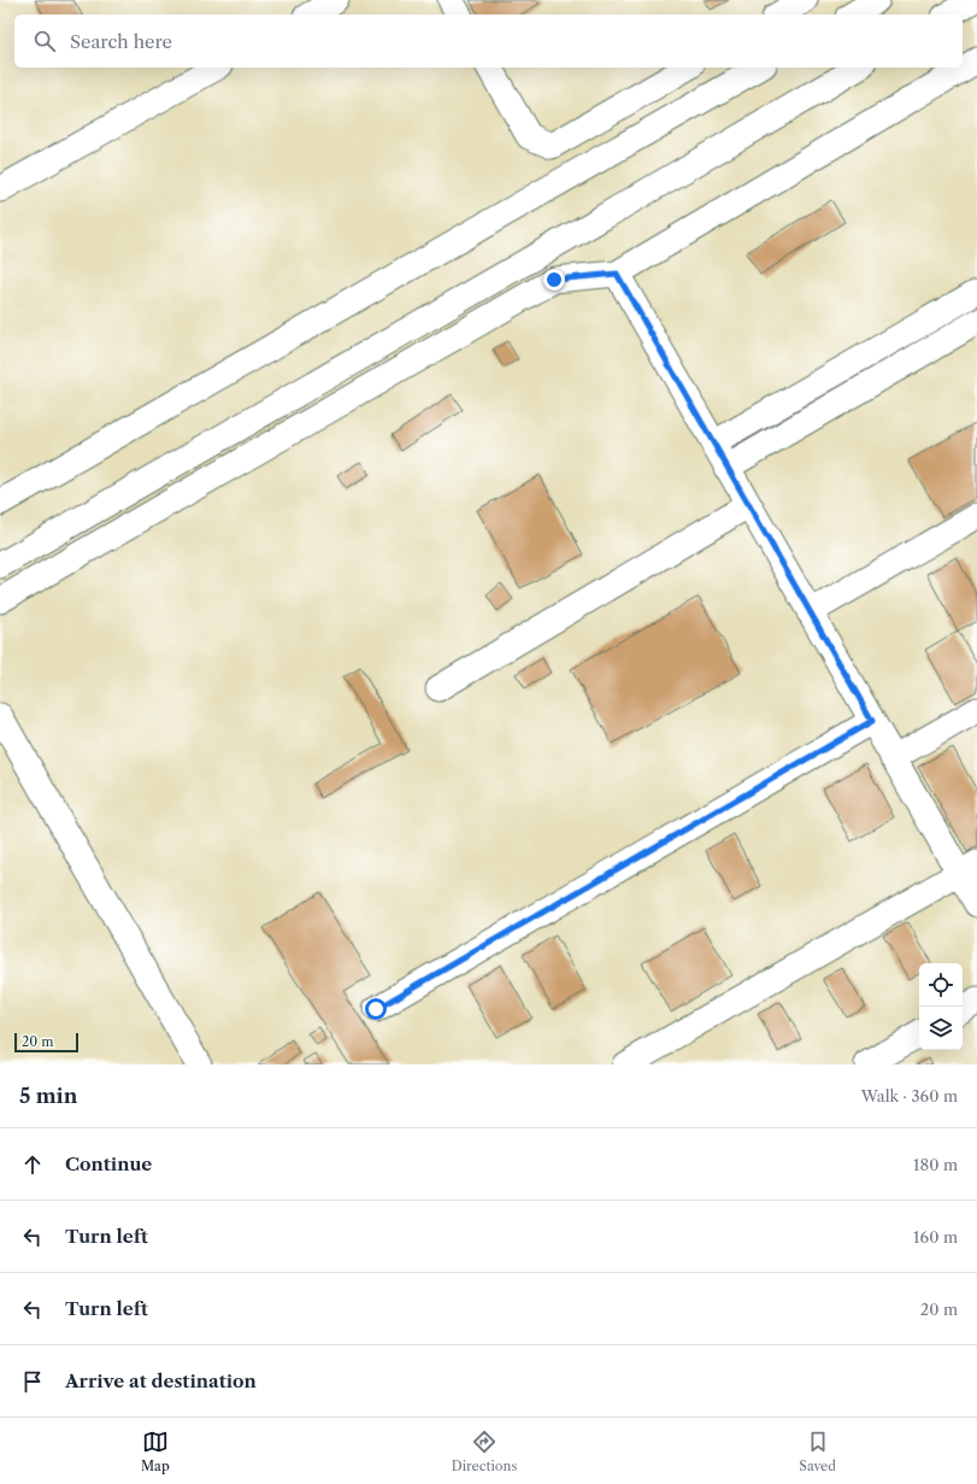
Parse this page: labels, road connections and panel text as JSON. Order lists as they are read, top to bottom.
{
  "scale_bar": "20 m",
  "page": {
    "search": "Search here",
    "scale": "20 m",
    "heading": ["5 min", "Walk · 360 m"],
    "list": [
      ["Continue", "180 m"],
      ["Turn left", "160 m"],
      ["Turn left", "20 m"],
      "Arrive at destination"
    ],
    "nav": ["Map", "Directions", "Saved"]
  }
}
